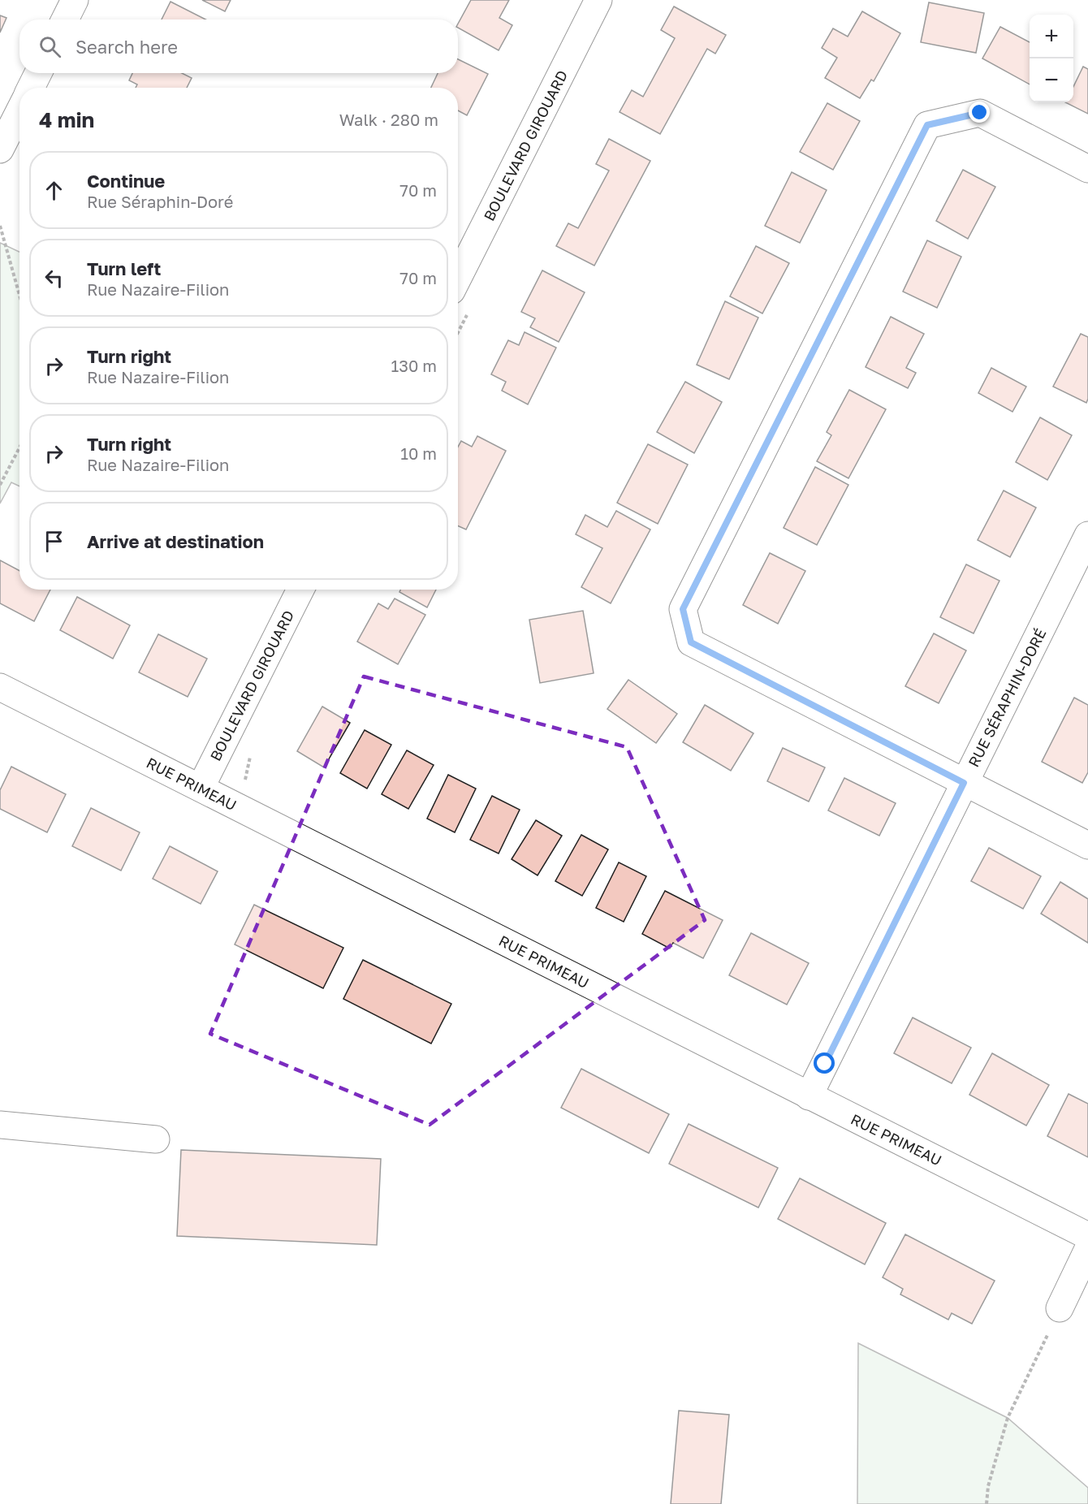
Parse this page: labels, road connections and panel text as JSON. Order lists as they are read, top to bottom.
{
  "streets": {
    "street": ["BOULEVARD GIROUARD", "RUE SÉRAPHIN-DORÉ", "RUE PRIMEAU"]
  },
  "crossings": [
    ["BOULEVARD GIROUARD", "RUE PRIMEAU"],
    ["RUE SÉRAPHIN-DORÉ", "RUE PRIMEAU"]
  ],
  "page": {
    "map_buttons": ["+", "−"],
    "search": "Search here",
    "heading": ["4 min", "Walk · 280 m"],
    "list": [
      ["Continue", "Rue Séraphin-Doré", "70 m"],
      ["Turn left", "Rue Nazaire-Filion", "70 m"],
      ["Turn right", "Rue Nazaire-Filion", "130 m"],
      ["Turn right", "Rue Nazaire-Filion", "10 m"],
      "Arrive at destination"
    ]
  }
}
